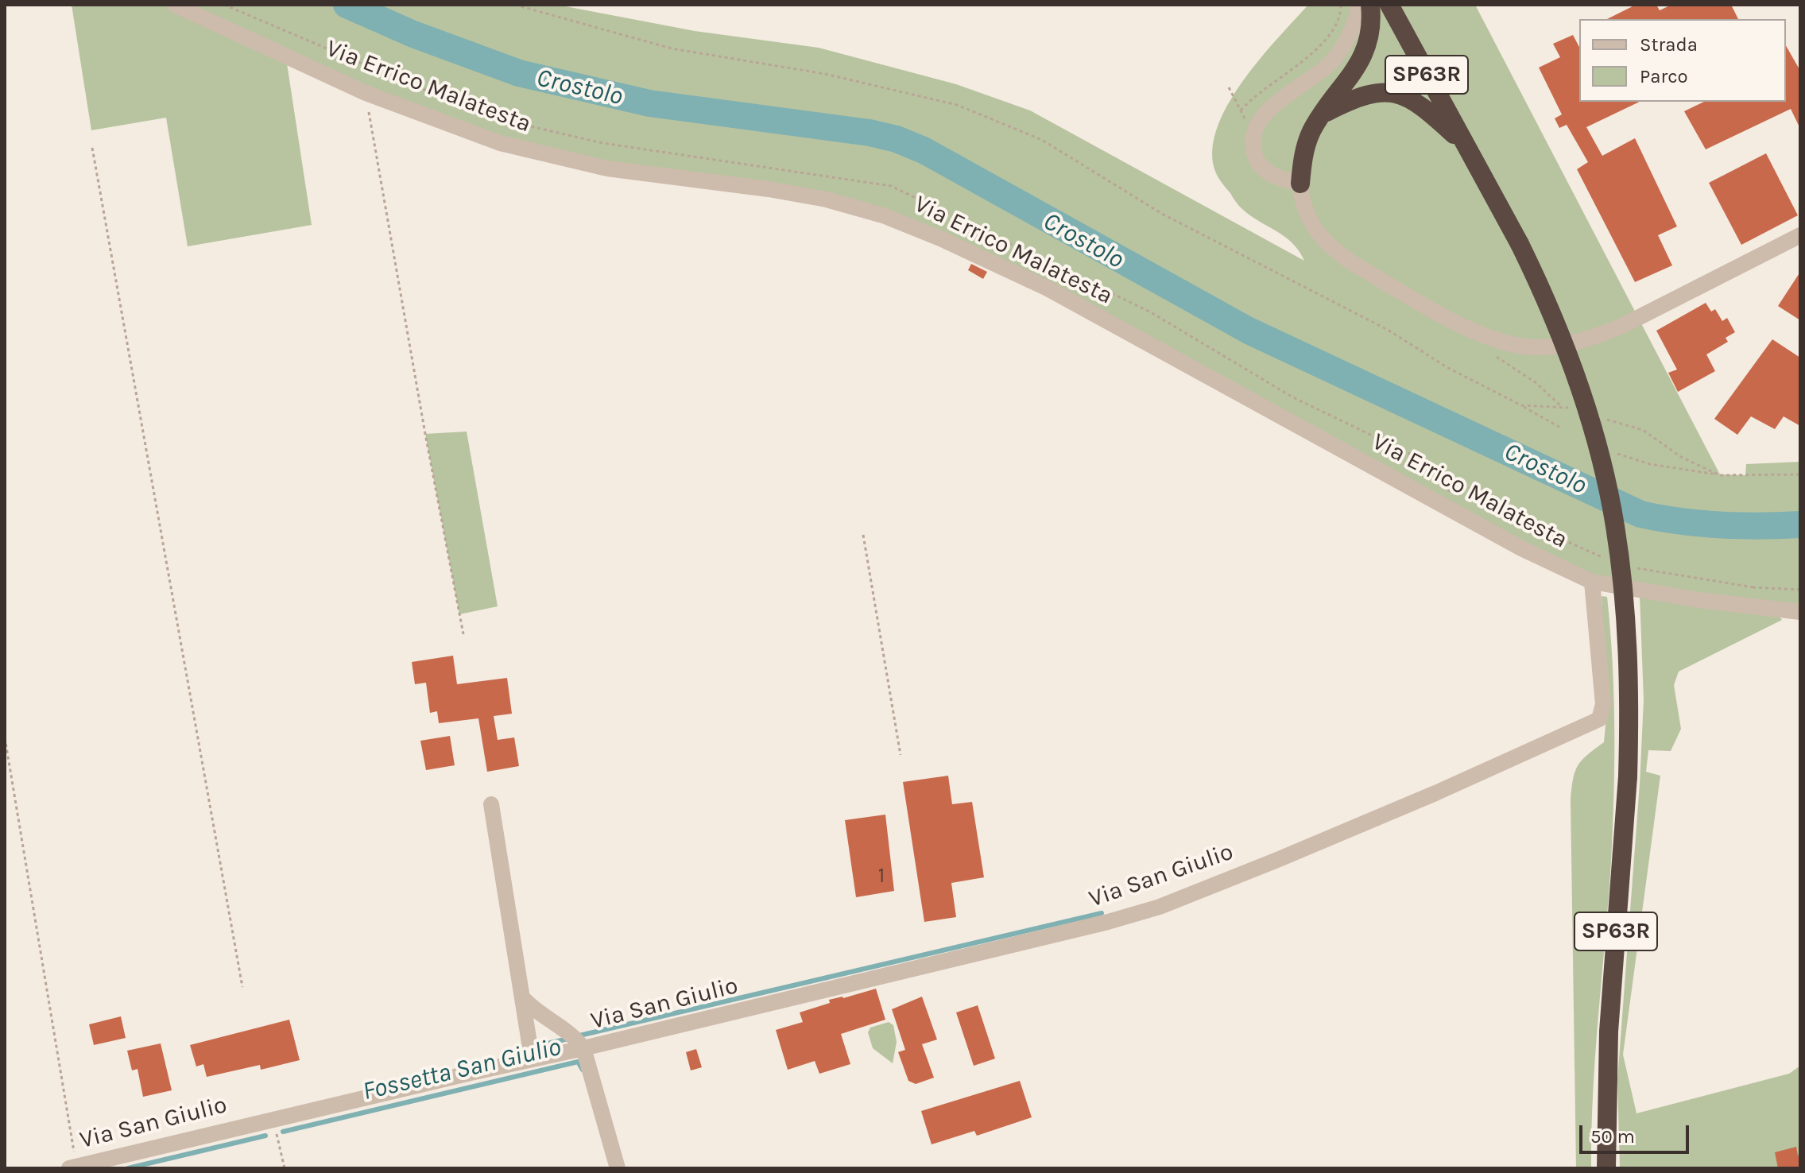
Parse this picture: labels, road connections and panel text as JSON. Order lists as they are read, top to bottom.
{
  "streets": {
    "highway": ["SP63R"],
    "street": ["Via Errico Malatesta", "Via San Giulio"]
  },
  "crossings": [
    ["Via Errico Malatesta", "Via San Giulio"]
  ],
  "water": ["Crostolo", "Fossetta San Giulio"],
  "house_numbers": ["1"],
  "legend": ["Strada", "Parco"],
  "scale_bar": "50 m"
}
